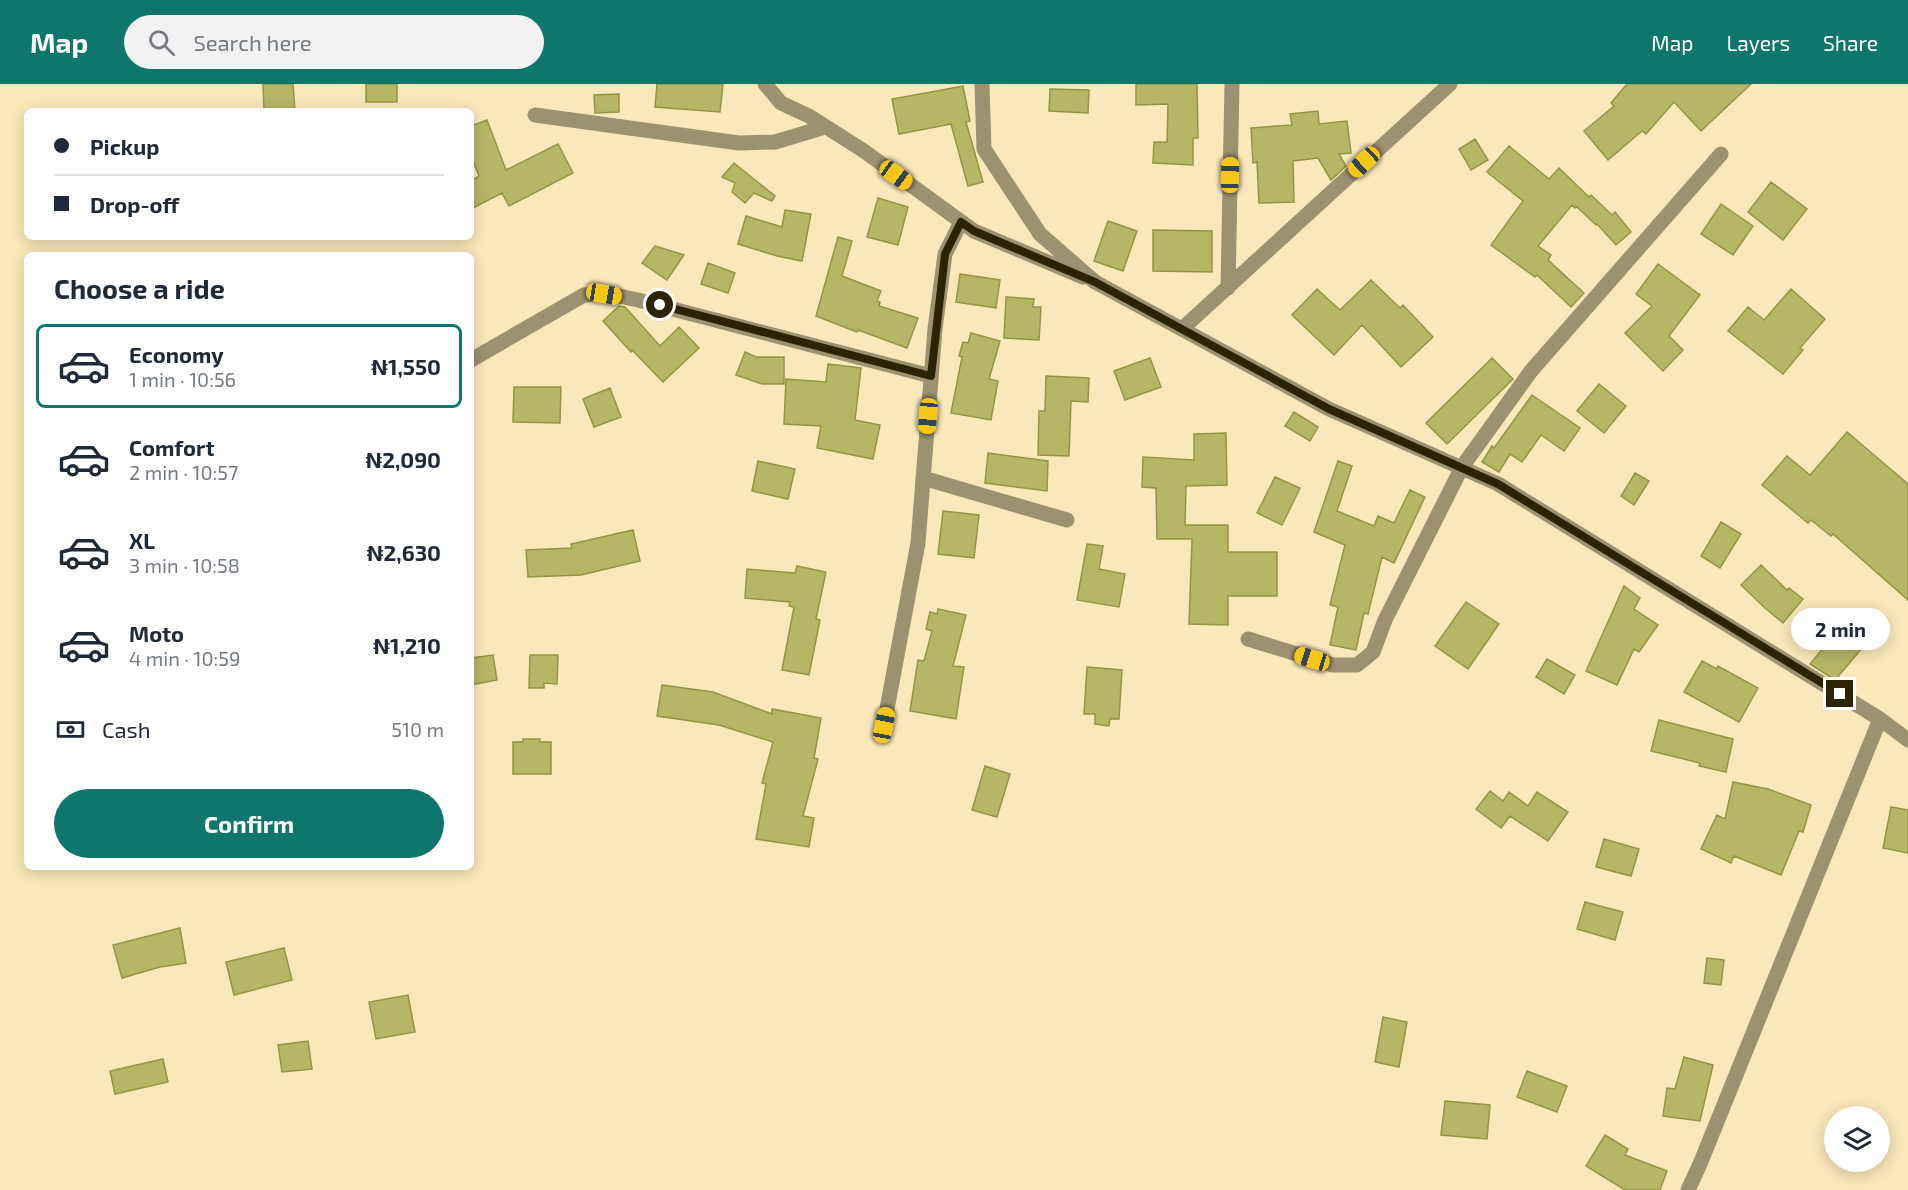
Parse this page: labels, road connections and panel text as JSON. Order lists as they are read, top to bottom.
{
  "page": {
    "header": "Map",
    "search": "Search here",
    "nav": ["Map", "Layers", "Share"],
    "banner": ["Pickup", "Drop-off"],
    "heading": "Choose a ride",
    "list": [
      {
        "name": "Economy",
        "note": "1 min · 10:56",
        "value": "₦1,550"
      },
      {
        "name": "Comfort",
        "note": "2 min · 10:57",
        "value": "₦2,090"
      },
      {
        "name": "XL",
        "note": "3 min · 10:58",
        "value": "₦2,630"
      },
      {
        "name": "Moto",
        "note": "4 min · 10:59",
        "value": "₦1,210"
      }
    ],
    "bubble": "2 min",
    "pay": ["Cash", "510 m"],
    "buttons": "Confirm"
  }
}
